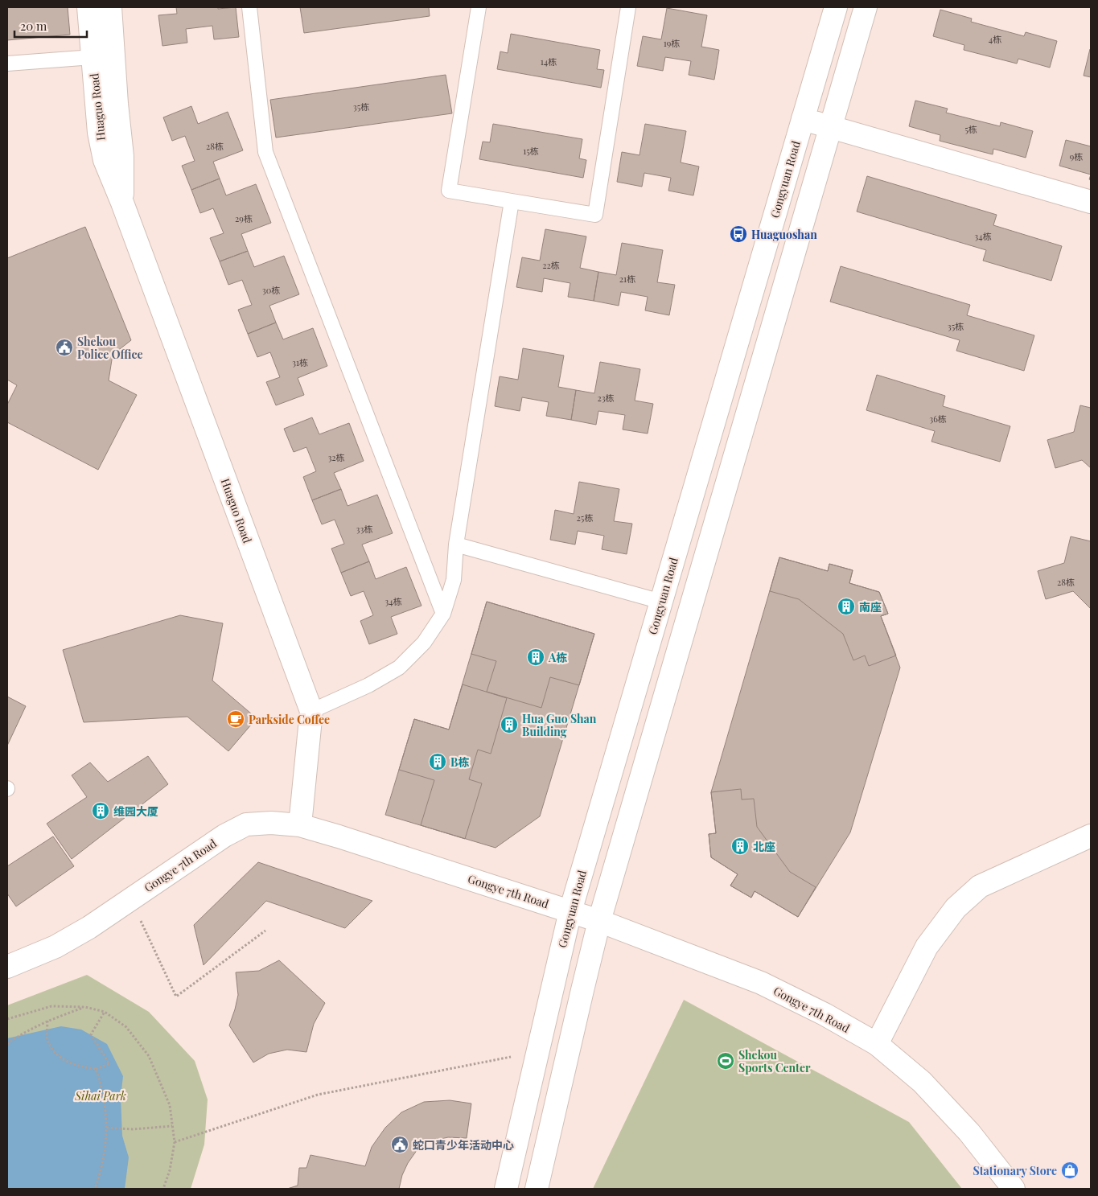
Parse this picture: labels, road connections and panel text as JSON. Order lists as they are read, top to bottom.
{
  "streets": {
    "street": ["Huaguo Road", "Gongyuan Road", "Gongye 7th Road"]
  },
  "crossings": [
    ["Huaguo Road", "Gongye 7th Road"],
    ["Gongyuan Road", "Gongye 7th Road"]
  ],
  "parks": ["Sihai Park"],
  "places": {
    "bus stop": ["Huaguoshan"],
    "public building": ["Shekou Police Office", "蛇口青少年活动中心"],
    "building": [
      "南座",
      "A栋",
      "Hua Guo Shan Building",
      "B栋",
      "维园大厦",
      "北座"
    ],
    "cafe": ["Parkside Coffee"],
    "sports": ["Shekou Sports Center"],
    "shop": ["Stationary Store"]
  },
  "house_numbers": [
    "4栋",
    "19栋",
    "14栋",
    "35栋",
    "5栋",
    "28栋",
    "15栋",
    "9栋",
    "29栋",
    "34栋",
    "22栋",
    "21栋",
    "30栋",
    "35栋",
    "31栋",
    "23栋",
    "36栋",
    "32栋",
    "25栋",
    "33栋",
    "28栋",
    "34栋"
  ],
  "scale_bar": "20 m"
}
